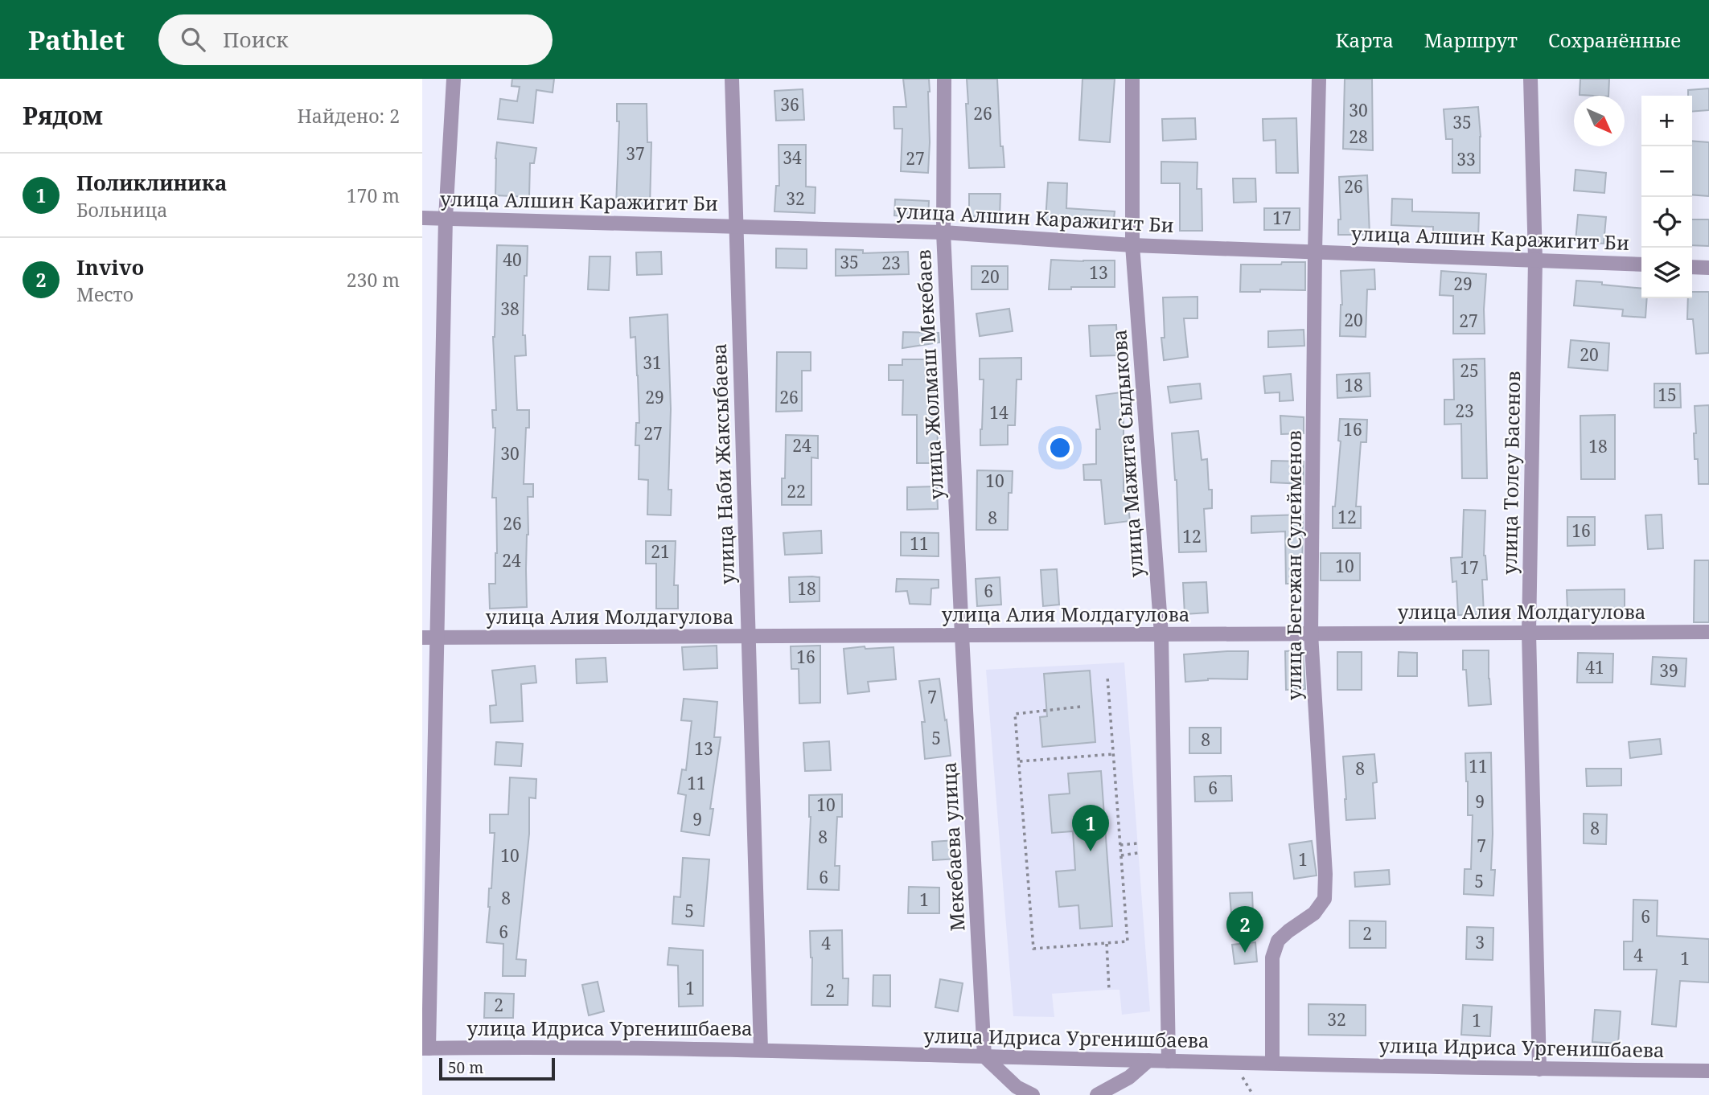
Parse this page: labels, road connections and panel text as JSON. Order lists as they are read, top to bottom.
{
  "streets": {
    "street": [
      "улица Алшин Каражигит Би",
      "улица Жолмаш Мекебаев",
      "улица Мажита Сыдыкова",
      "улица Наби Жаксыбаева",
      "улица Толеу Басенов",
      "улица Бегежан Сулейменов",
      "улица Алия Молдагулова",
      "Мекебаева улица",
      "улица Идриса Ургенишбаева"
    ]
  },
  "crossings": [
    ["улица Алшин Каражигит Би", "улица Жолмаш Мекебаев"],
    ["улица Алшин Каражигит Би", "улица Мажита Сыдыкова"],
    ["улица Алшин Каражигит Би", "улица Наби Жаксыбаева"],
    ["улица Алшин Каражигит Би", "улица Толеу Басенов"],
    ["улица Алшин Каражигит Би", "улица Бегежан Сулейменов"],
    ["улица Жолмаш Мекебаев", "улица Алия Молдагулова"],
    ["улица Жолмаш Мекебаев", "Мекебаева улица"],
    ["улица Мажита Сыдыкова", "улица Алия Молдагулова"],
    ["улица Мажита Сыдыкова", "улица Идриса Ургенишбаева"],
    ["улица Наби Жаксыбаева", "улица Алия Молдагулова"],
    ["улица Наби Жаксыбаева", "улица Идриса Ургенишбаева"],
    ["улица Толеу Басенов", "улица Алия Молдагулова"],
    ["улица Толеу Басенов", "улица Идриса Ургенишбаева"],
    ["улица Бегежан Сулейменов", "улица Алия Молдагулова"],
    ["улица Бегежан Сулейменов", "улица Идриса Ургенишбаева"],
    ["улица Алия Молдагулова", "Мекебаева улица"],
    ["Мекебаева улица", "улица Идриса Ургенишбаева"]
  ],
  "house_numbers": [
    "36",
    "30",
    "26",
    "35",
    "28",
    "37",
    "34",
    "27",
    "33",
    "26",
    "32",
    "17",
    "40",
    "35",
    "23",
    "13",
    "20",
    "29",
    "38",
    "20",
    "27",
    "20",
    "31",
    "25",
    "18",
    "15",
    "29",
    "26",
    "23",
    "14",
    "16",
    "27",
    "24",
    "18",
    "30",
    "10",
    "22",
    "12",
    "8",
    "26",
    "16",
    "12",
    "11",
    "21",
    "24",
    "10",
    "17",
    "18",
    "6",
    "16",
    "41",
    "39",
    "7",
    "5",
    "8",
    "13",
    "11",
    "8",
    "11",
    "6",
    "9",
    "10",
    "9",
    "8",
    "8",
    "7",
    "10",
    "1",
    "6",
    "5",
    "8",
    "1",
    "5",
    "6",
    "6",
    "2",
    "3",
    "4",
    "4",
    "1",
    "1",
    "2",
    "2",
    "32",
    "1"
  ],
  "scale_bar": "50 m",
  "north": "bottom right",
  "page": {
    "header": "Pathlet",
    "search": "Поиск",
    "nav": ["Карта", "Маршрут", "Сохранённые"],
    "heading": ["Рядом", "Найдено: 2"],
    "map_buttons": ["+", "−"],
    "list": [
      {
        "mark": "1",
        "name": "Поликлиника",
        "note": "Больница",
        "value": "170 m"
      },
      {
        "mark": "2",
        "name": "Invivo",
        "note": "Место",
        "value": "230 m"
      }
    ],
    "pins": ["1", "2"],
    "scale": "50 m"
  }
}
